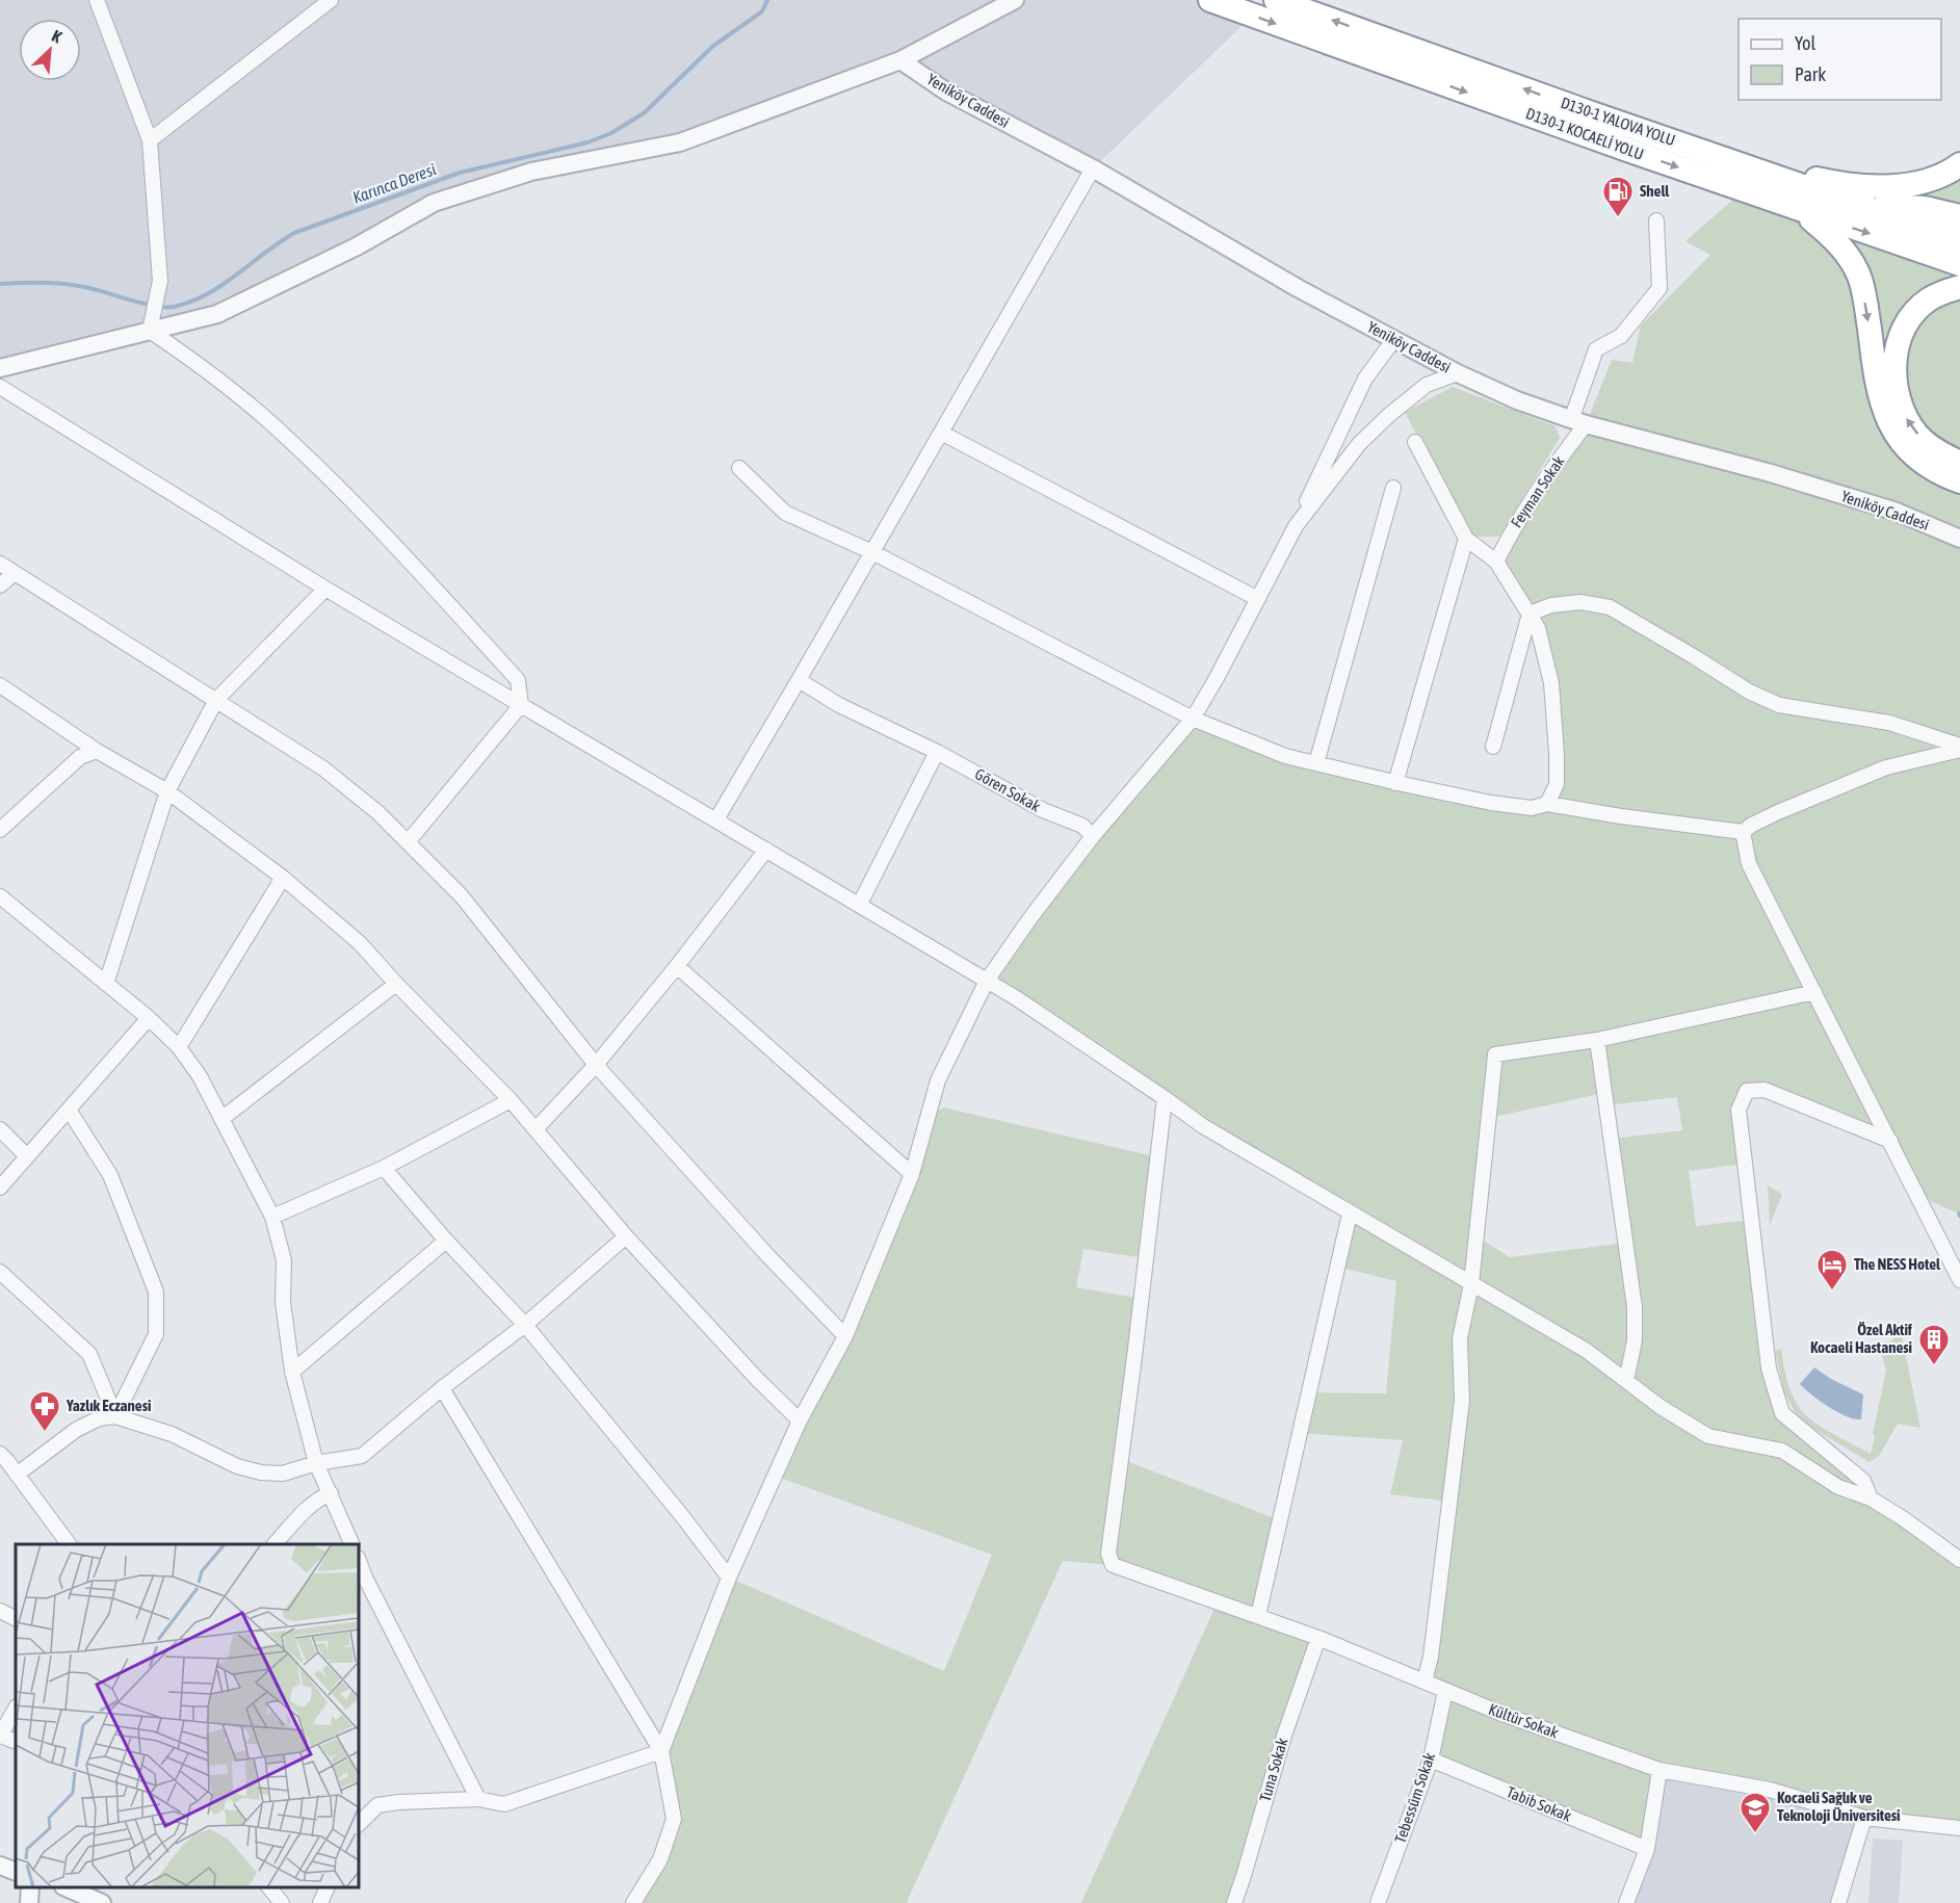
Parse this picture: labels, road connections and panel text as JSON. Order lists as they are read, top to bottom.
{
  "streets": {
    "highway": ["D130-1 YALOVA YOLU", "D130-1 KOCAELİ YOLU"],
    "street": [
      "Yeniköy Caddesi",
      "Feyman Sokak",
      "Gören Sokak",
      "Kültür Sokak",
      "Tuna Sokak",
      "Tebessüm Sokak",
      "Tabib Sokak"
    ]
  },
  "crossings": [
    ["Yeniköy Caddesi", "Feyman Sokak"],
    ["Kültür Sokak", "Tuna Sokak"],
    ["Kültür Sokak", "Tebessüm Sokak"],
    ["Tebessüm Sokak", "Tabib Sokak"]
  ],
  "one_way": ["D130-1 YALOVA YOLU"],
  "water": ["Karınca Deresi"],
  "places": {
    "fuel station": ["Shell"],
    "hotel": ["The NESS Hotel"],
    "building": ["Özel Aktif Kocaeli Hastanesi"],
    "pharmacy": ["Yazlık Eczanesi"],
    "school or university": ["Kocaeli Sağlık ve Teknoloji Üniversitesi"]
  },
  "legend": ["Yol", "Park"],
  "north": "top right"
}
